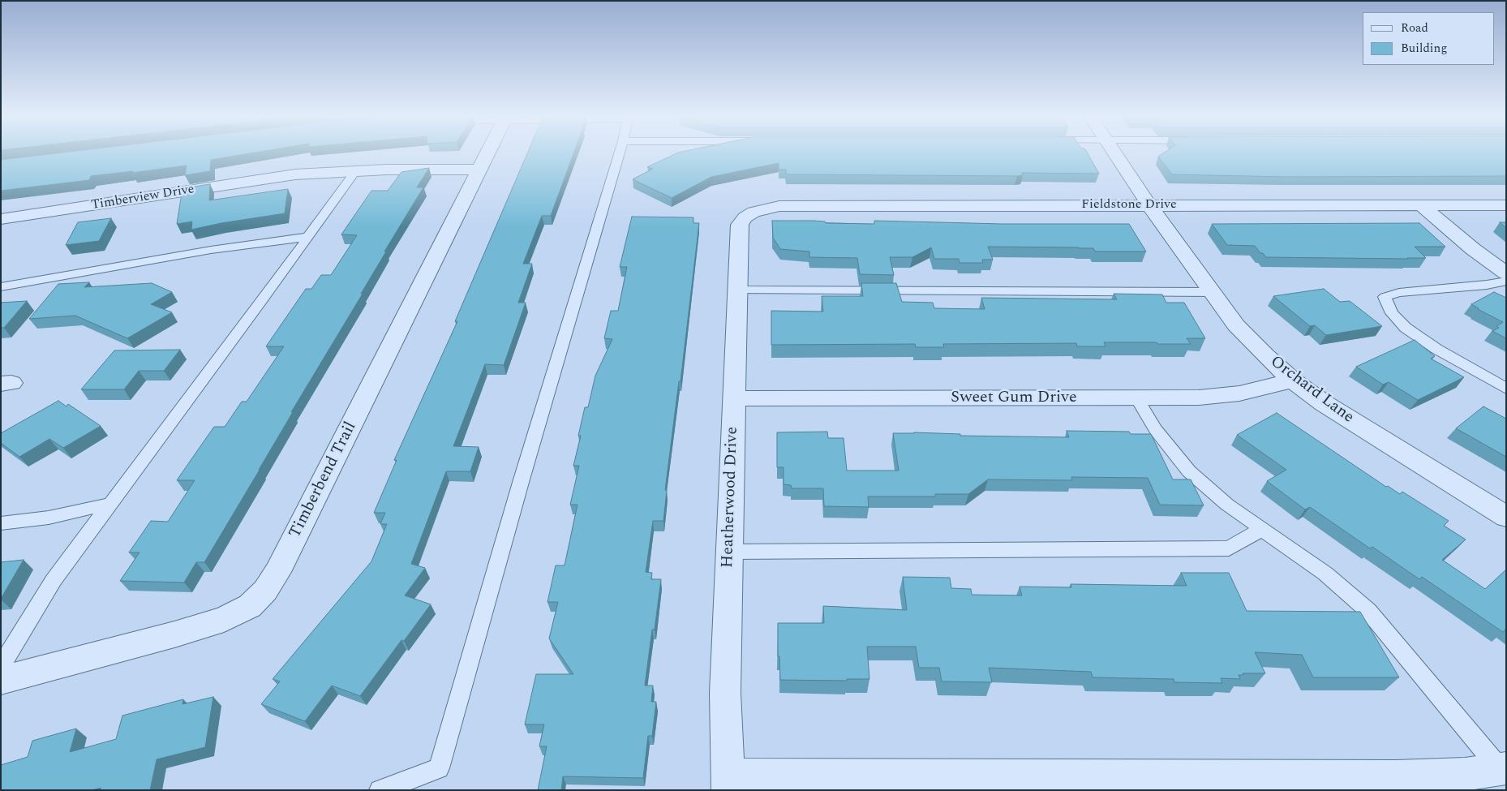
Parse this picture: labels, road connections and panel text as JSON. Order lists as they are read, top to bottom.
{
  "streets": {
    "street": [
      "Timberview Drive",
      "Fieldstone Drive",
      "Orchard Lane",
      "Sweet Gum Drive",
      "Timberbend Trail",
      "Heatherwood Drive"
    ]
  },
  "crossings": [
    ["Timberview Drive", "Timberbend Trail"],
    ["Fieldstone Drive", "Orchard Lane"],
    ["Fieldstone Drive", "Heatherwood Drive"],
    ["Orchard Lane", "Sweet Gum Drive"],
    ["Sweet Gum Drive", "Heatherwood Drive"]
  ],
  "legend": ["Road", "Building"]
}
